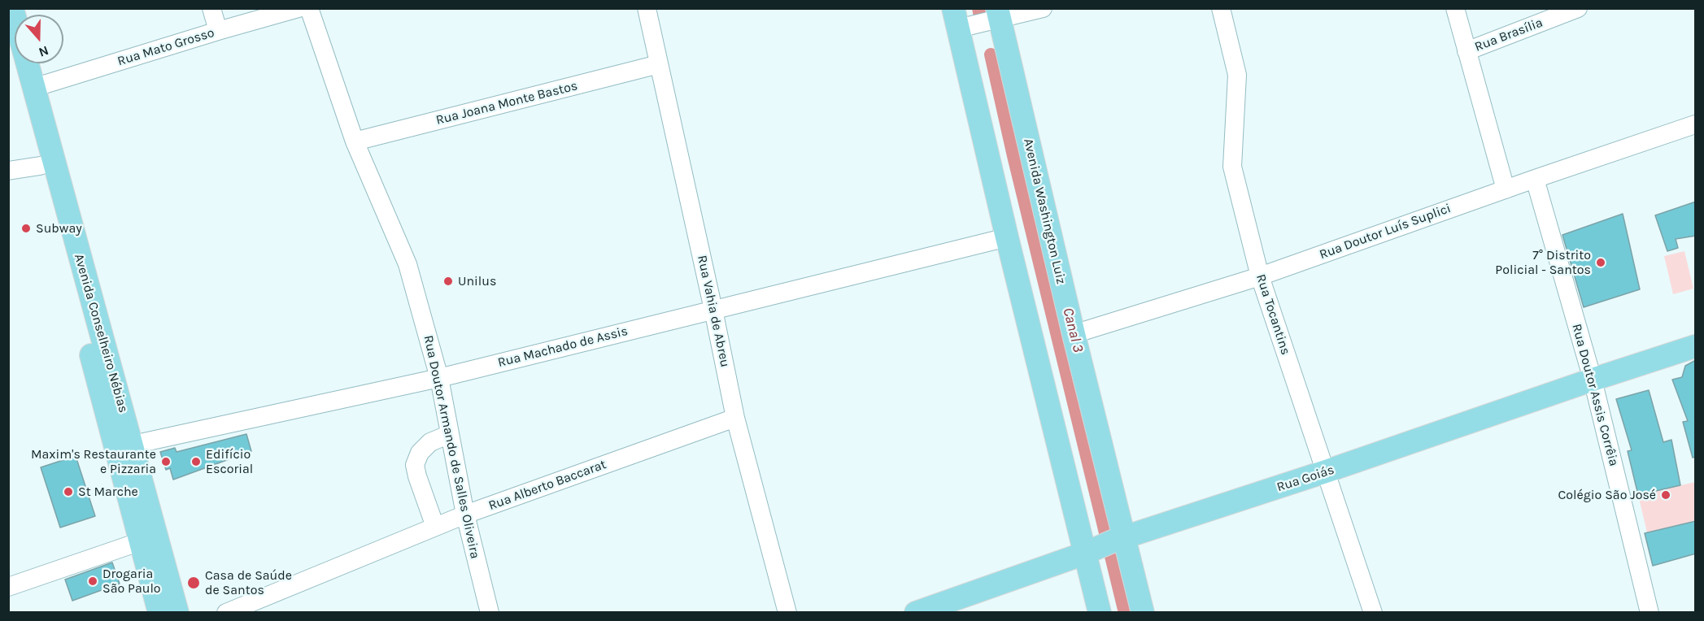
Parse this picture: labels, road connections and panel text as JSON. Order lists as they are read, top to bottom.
{
  "streets": {
    "main road": ["Avenida Washington Luiz", "Avenida Conselheiro Nébias", "Rua Goiás"],
    "street": [
      "Rua Brasília",
      "Rua Mato Grosso",
      "Rua Joana Monte Bastos",
      "Rua Doutor Luís Suplici",
      "Rua Vahia de Abreu",
      "Rua Tocantins",
      "Rua Machado de Assis",
      "Rua Doutor Assis Corrêia",
      "Rua Doutor Armando de Salles Oliveira",
      "Rua Alberto Baccarat"
    ]
  },
  "crossings": [
    ["Rua Mato Grosso", "Avenida Conselheiro Nébias"],
    ["Rua Joana Monte Bastos", "Rua Vahia de Abreu"],
    ["Rua Joana Monte Bastos", "Rua Doutor Armando de Salles Oliveira"],
    ["Avenida Washington Luiz", "Rua Doutor Luís Suplici"],
    ["Avenida Washington Luiz", "Rua Machado de Assis"],
    ["Avenida Washington Luiz", "Rua Goiás"],
    ["Rua Doutor Luís Suplici", "Rua Tocantins"],
    ["Rua Doutor Luís Suplici", "Rua Doutor Assis Corrêia"],
    ["Rua Vahia de Abreu", "Rua Machado de Assis"],
    ["Rua Vahia de Abreu", "Rua Alberto Baccarat"],
    ["Rua Tocantins", "Rua Goiás"],
    ["Avenida Conselheiro Nébias", "Rua Machado de Assis"],
    ["Rua Machado de Assis", "Rua Doutor Armando de Salles Oliveira"],
    ["Rua Doutor Assis Corrêia", "Rua Goiás"],
    ["Rua Doutor Armando de Salles Oliveira", "Rua Alberto Baccarat"]
  ],
  "water": ["Canal 3"],
  "places": [
    "Subway",
    "7° Distrito Policial - Santos",
    "Unilus",
    "Maxim's Restaurante e Pizzaria",
    "Edifício Escorial",
    "St Marche",
    "Colégio São José",
    "Drogaria São Paulo",
    "Casa de Saúde de Santos"
  ],
  "north": "bottom"
}
